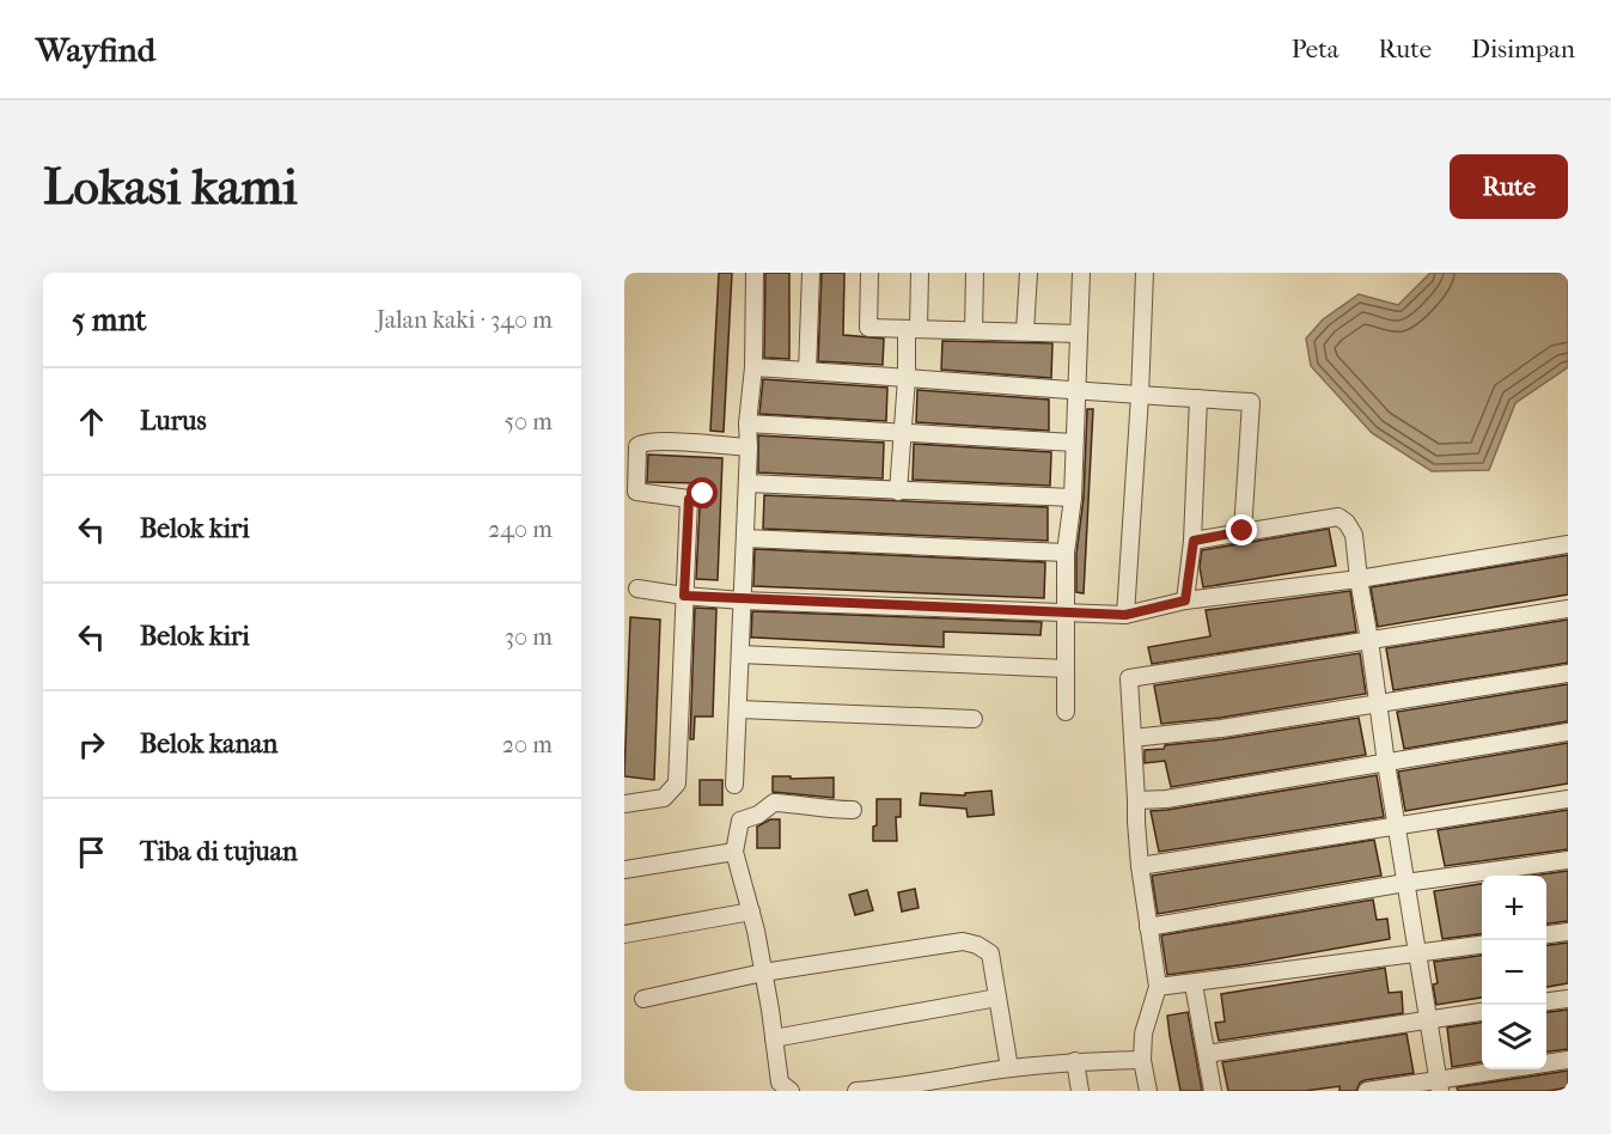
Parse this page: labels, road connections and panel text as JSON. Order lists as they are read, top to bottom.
{
  "page": {
    "header": "Wayfind",
    "nav": ["Peta", "Rute", "Disimpan"],
    "buttons": "Rute",
    "title": "Lokasi kami",
    "heading": ["5 mnt", "Jalan kaki · 340 m"],
    "list": [
      ["Lurus", "50 m"],
      ["Belok kiri", "240 m"],
      ["Belok kiri", "30 m"],
      ["Belok kanan", "20 m"],
      "Tiba di tujuan"
    ],
    "map_buttons": ["+", "−"]
  }
}
